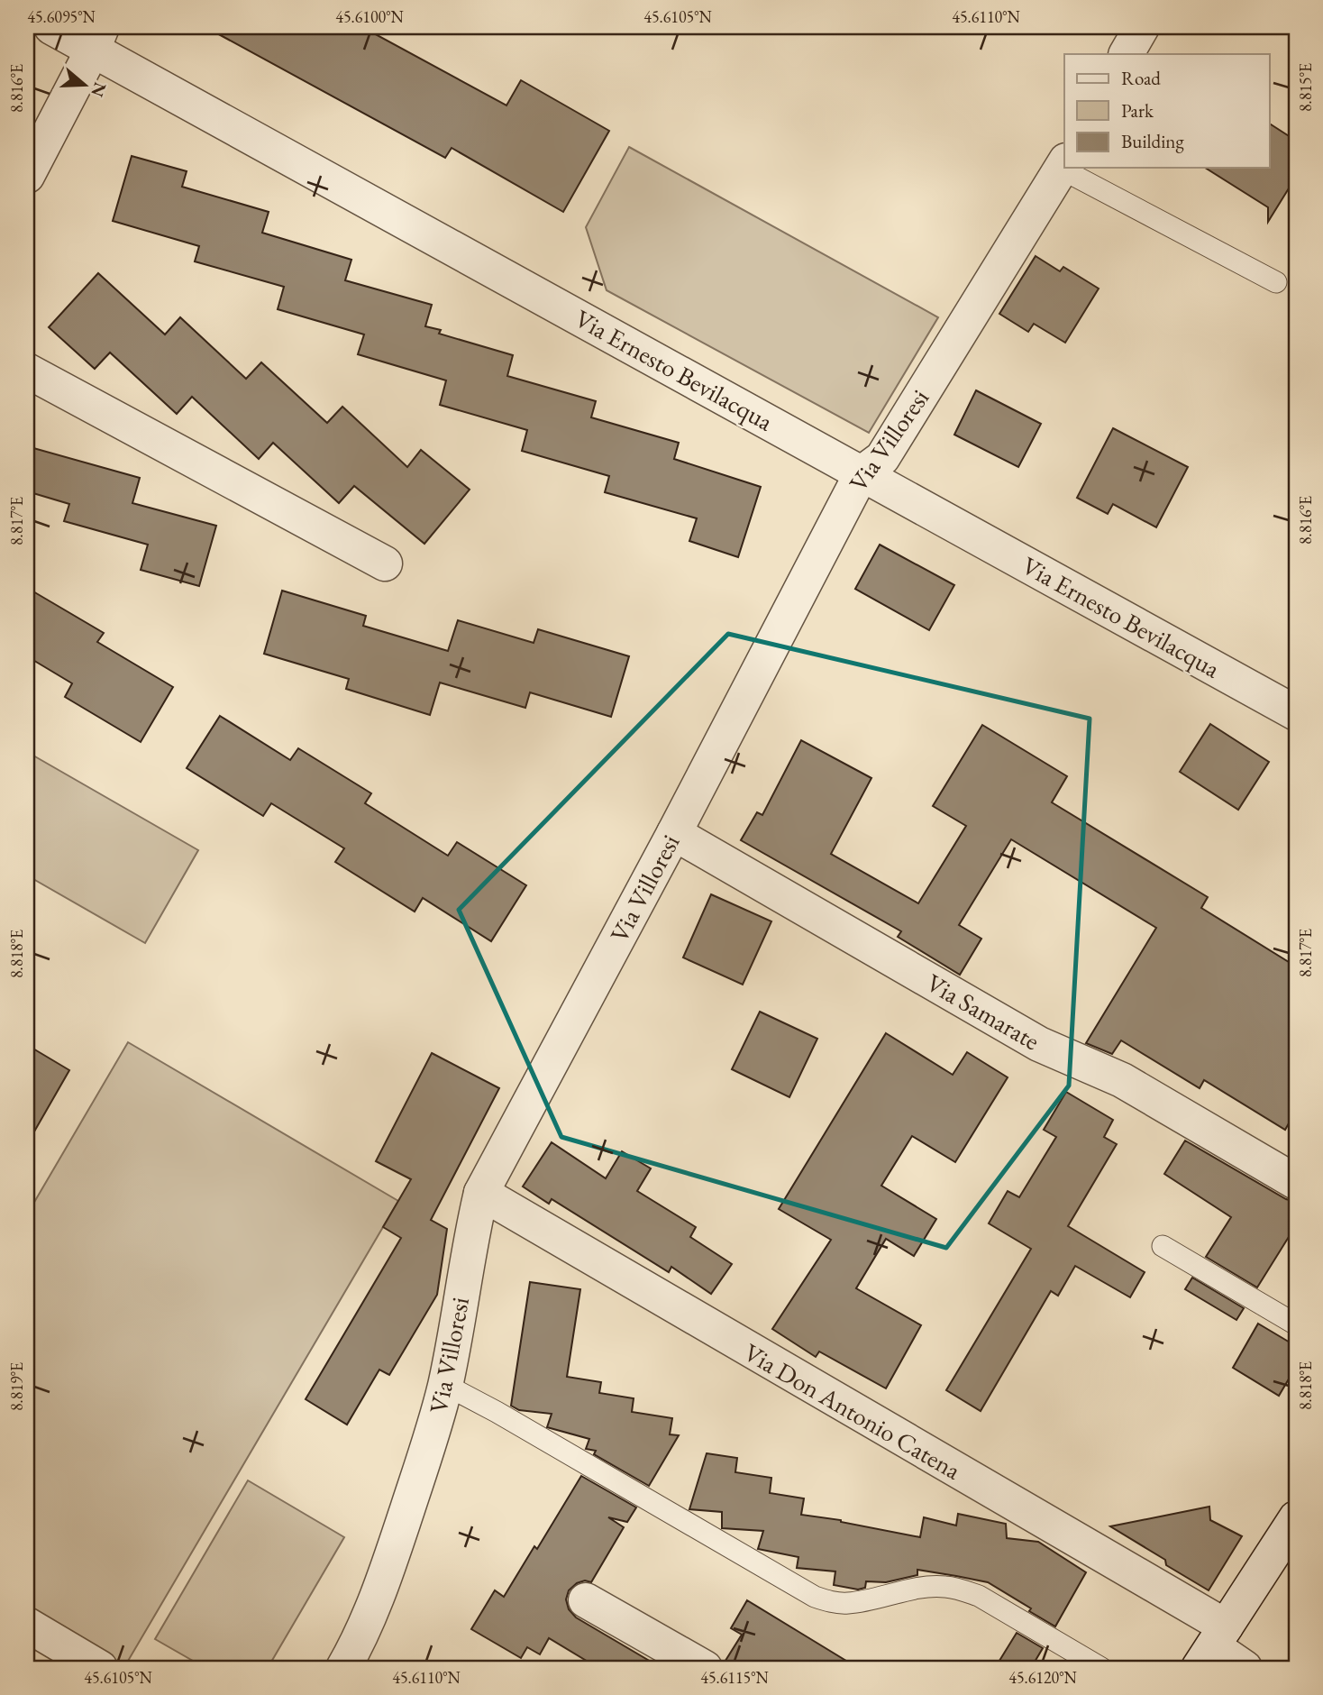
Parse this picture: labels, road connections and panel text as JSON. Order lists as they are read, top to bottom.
{
  "streets": {
    "street": [
      "Via Ernesto Bevilacqua",
      "Via Villoresi",
      "Via Samarate",
      "Via Don Antonio Catena"
    ]
  },
  "crossings": [
    ["Via Ernesto Bevilacqua", "Via Villoresi"],
    ["Via Villoresi", "Via Samarate"],
    ["Via Villoresi", "Via Don Antonio Catena"]
  ],
  "legend": ["Road", "Park", "Building"],
  "north": "right",
  "coordinates": [
    "45.6095°N",
    "45.6100°N",
    "45.6105°N",
    "45.6110°N",
    "8.815°E",
    "8.816°E",
    "8.817°E",
    "8.818°E",
    "8.819°E",
    "45.6115°N",
    "45.6120°N"
  ]
}
